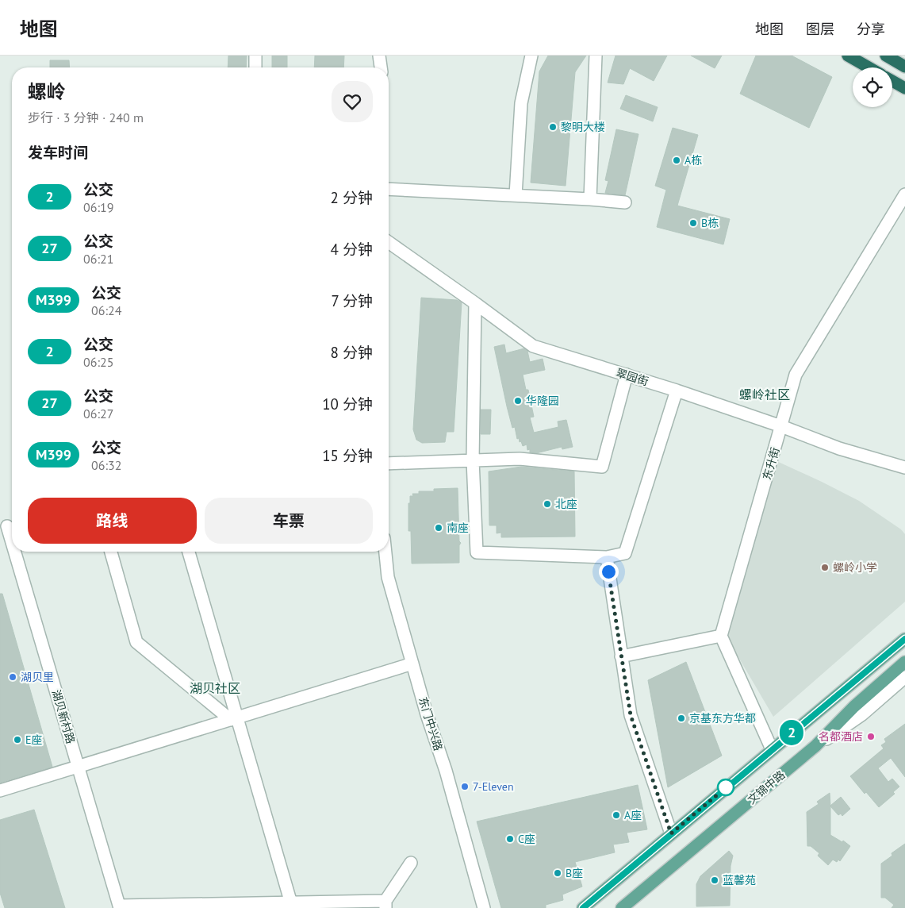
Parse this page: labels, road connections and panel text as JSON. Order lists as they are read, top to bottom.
{
  "streets": {
    "main road": ["文锦中路"],
    "street": [
      "翠园街",
      "东升街",
      "湖贝新村路",
      "东门中兴路"
    ]
  },
  "crossings": [
    ["翠园街", "东升街"]
  ],
  "districts": ["螺岭社区", "湖贝社区"],
  "places": [
    "黎明大楼",
    "A栋",
    "B栋",
    "华隆园",
    "北座",
    "南座",
    "螺岭小学",
    "湖贝里",
    "京基东方华都",
    "名都酒店",
    "E座",
    "7-Eleven",
    "A座",
    "C座",
    "B座",
    "蓝馨苑"
  ],
  "lines": ["bus line 2"],
  "page": {
    "header": "地图",
    "nav": ["地图", "图层", "分享"],
    "on_map": "2",
    "heading": [
      ["螺岭", "步行 · 3 分钟 · 240 m"],
      "发车时间"
    ],
    "list": [
      {
        "mark": "2",
        "name": "公交",
        "note": "06:19",
        "value": "2 分钟"
      },
      {
        "mark": "27",
        "name": "公交",
        "note": "06:21",
        "value": "4 分钟"
      },
      {
        "mark": "M399",
        "name": "公交",
        "note": "06:24",
        "value": "7 分钟"
      },
      {
        "mark": "2",
        "name": "公交",
        "note": "06:25",
        "value": "8 分钟"
      },
      {
        "mark": "27",
        "name": "公交",
        "note": "06:27",
        "value": "10 分钟"
      },
      {
        "mark": "M399",
        "name": "公交",
        "note": "06:32",
        "value": "15 分钟"
      }
    ],
    "buttons": ["路线", "车票"]
  }
}
